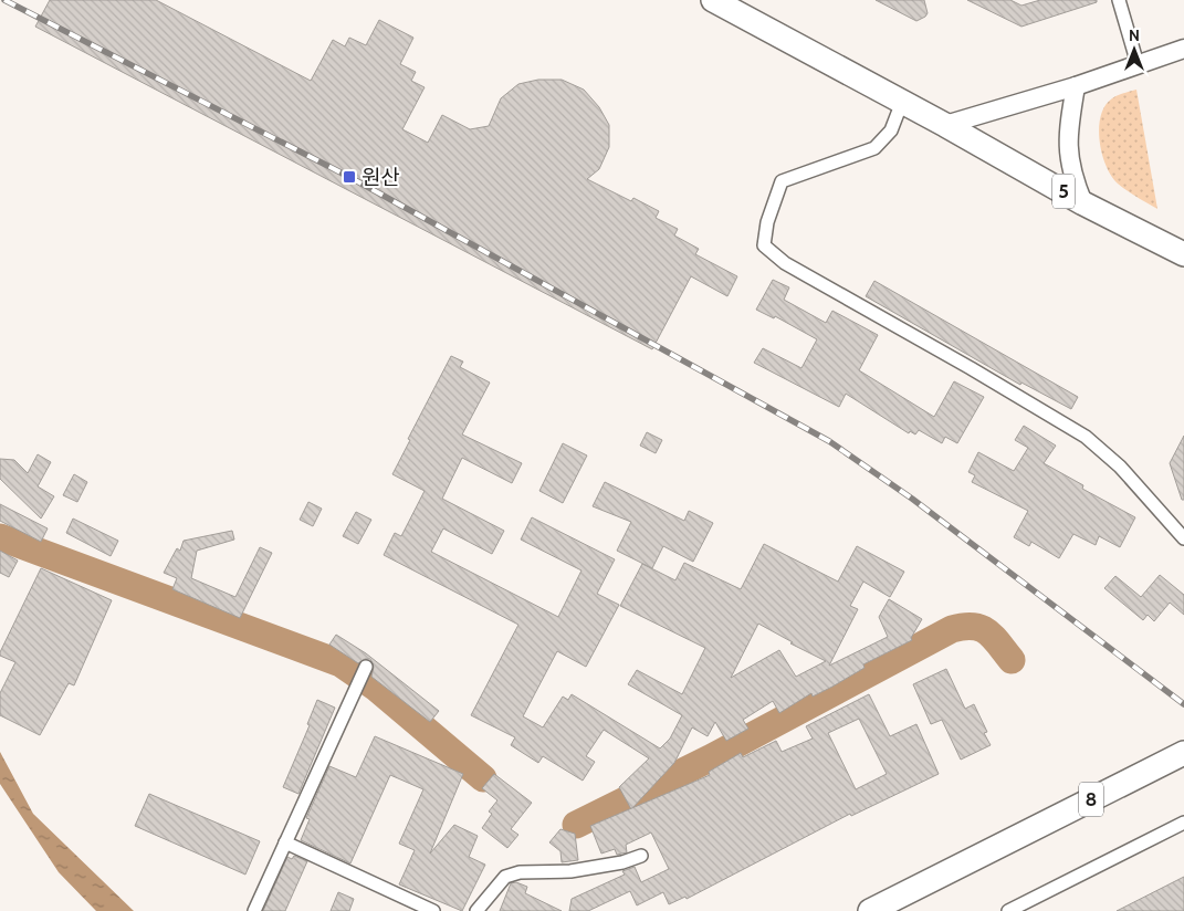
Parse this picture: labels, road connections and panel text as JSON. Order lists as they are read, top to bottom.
{
  "streets": {
    "highway": ["5", "8"]
  },
  "places": {
    "transit": ["원산"]
  },
  "north": "top"
}
